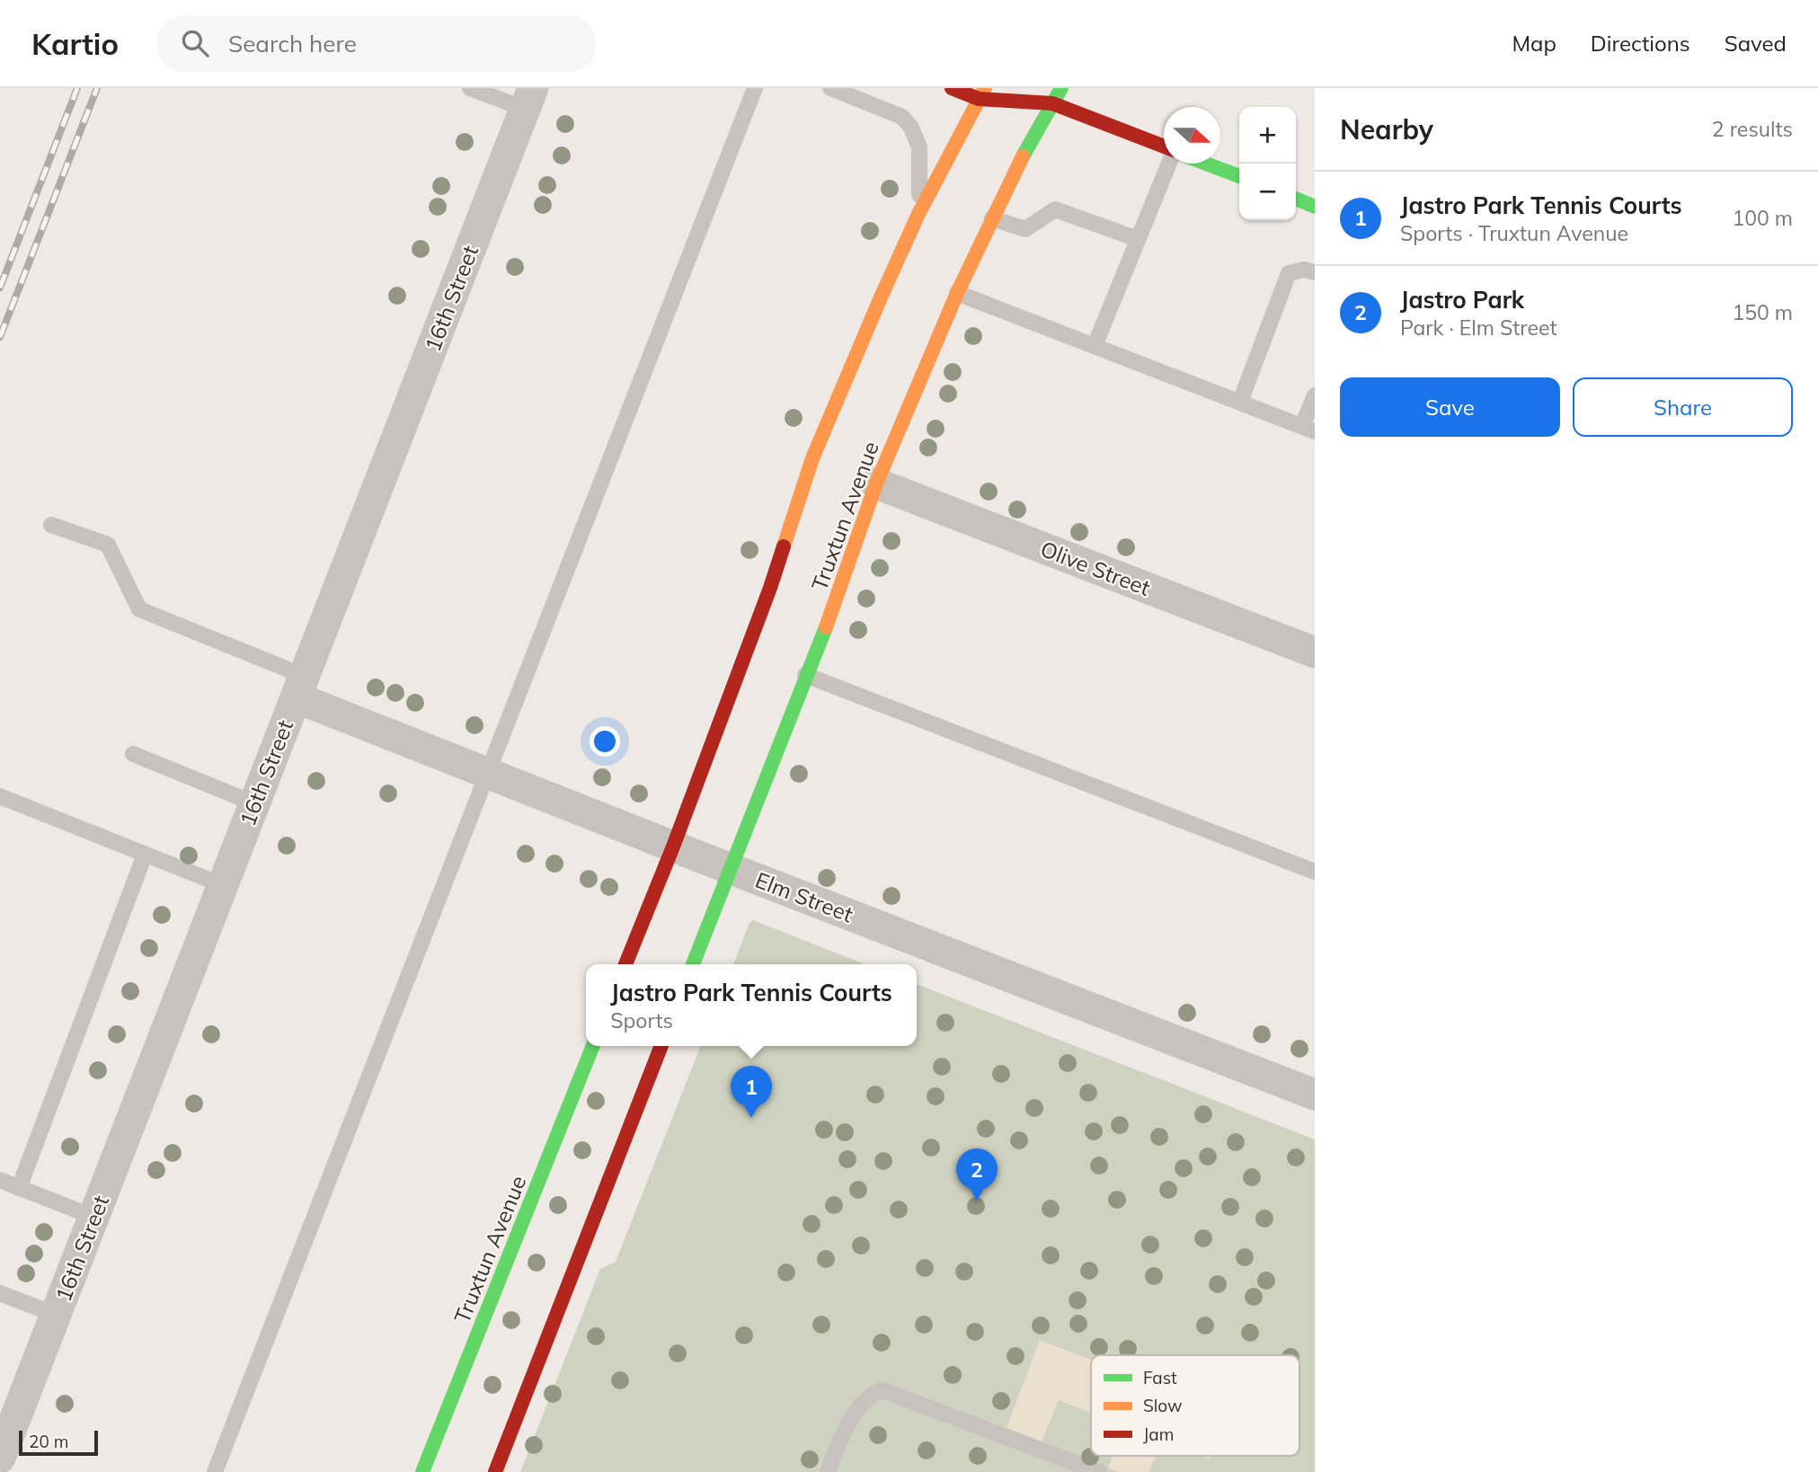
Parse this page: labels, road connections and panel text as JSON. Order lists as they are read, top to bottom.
{
  "streets": {
    "main road": ["Truxtun Avenue"],
    "street": ["16th Street", "Olive Street", "Elm Street"]
  },
  "crossings": [
    ["16th Street", "Elm Street"],
    ["Truxtun Avenue", "Olive Street"],
    ["Truxtun Avenue", "Elm Street"]
  ],
  "legend": ["Fast", "Slow", "Jam"],
  "scale_bar": "20 m",
  "north": "right",
  "page": {
    "header": "Kartio",
    "search": "Search here",
    "nav": ["Map", "Directions", "Saved"],
    "heading": ["Nearby", "2 results"],
    "map_buttons": ["+", "−"],
    "list": [
      {
        "mark": "1",
        "name": "Jastro Park Tennis Courts",
        "note": "Sports · Truxtun Avenue",
        "value": "100 m"
      },
      {
        "mark": "2",
        "name": "Jastro Park",
        "note": "Park · Elm Street",
        "value": "150 m"
      }
    ],
    "buttons": ["Save", "Share"],
    "popup": ["Jastro Park Tennis Courts", "Sports"],
    "pins": ["1", "2"],
    "scale": "20 m"
  }
}
